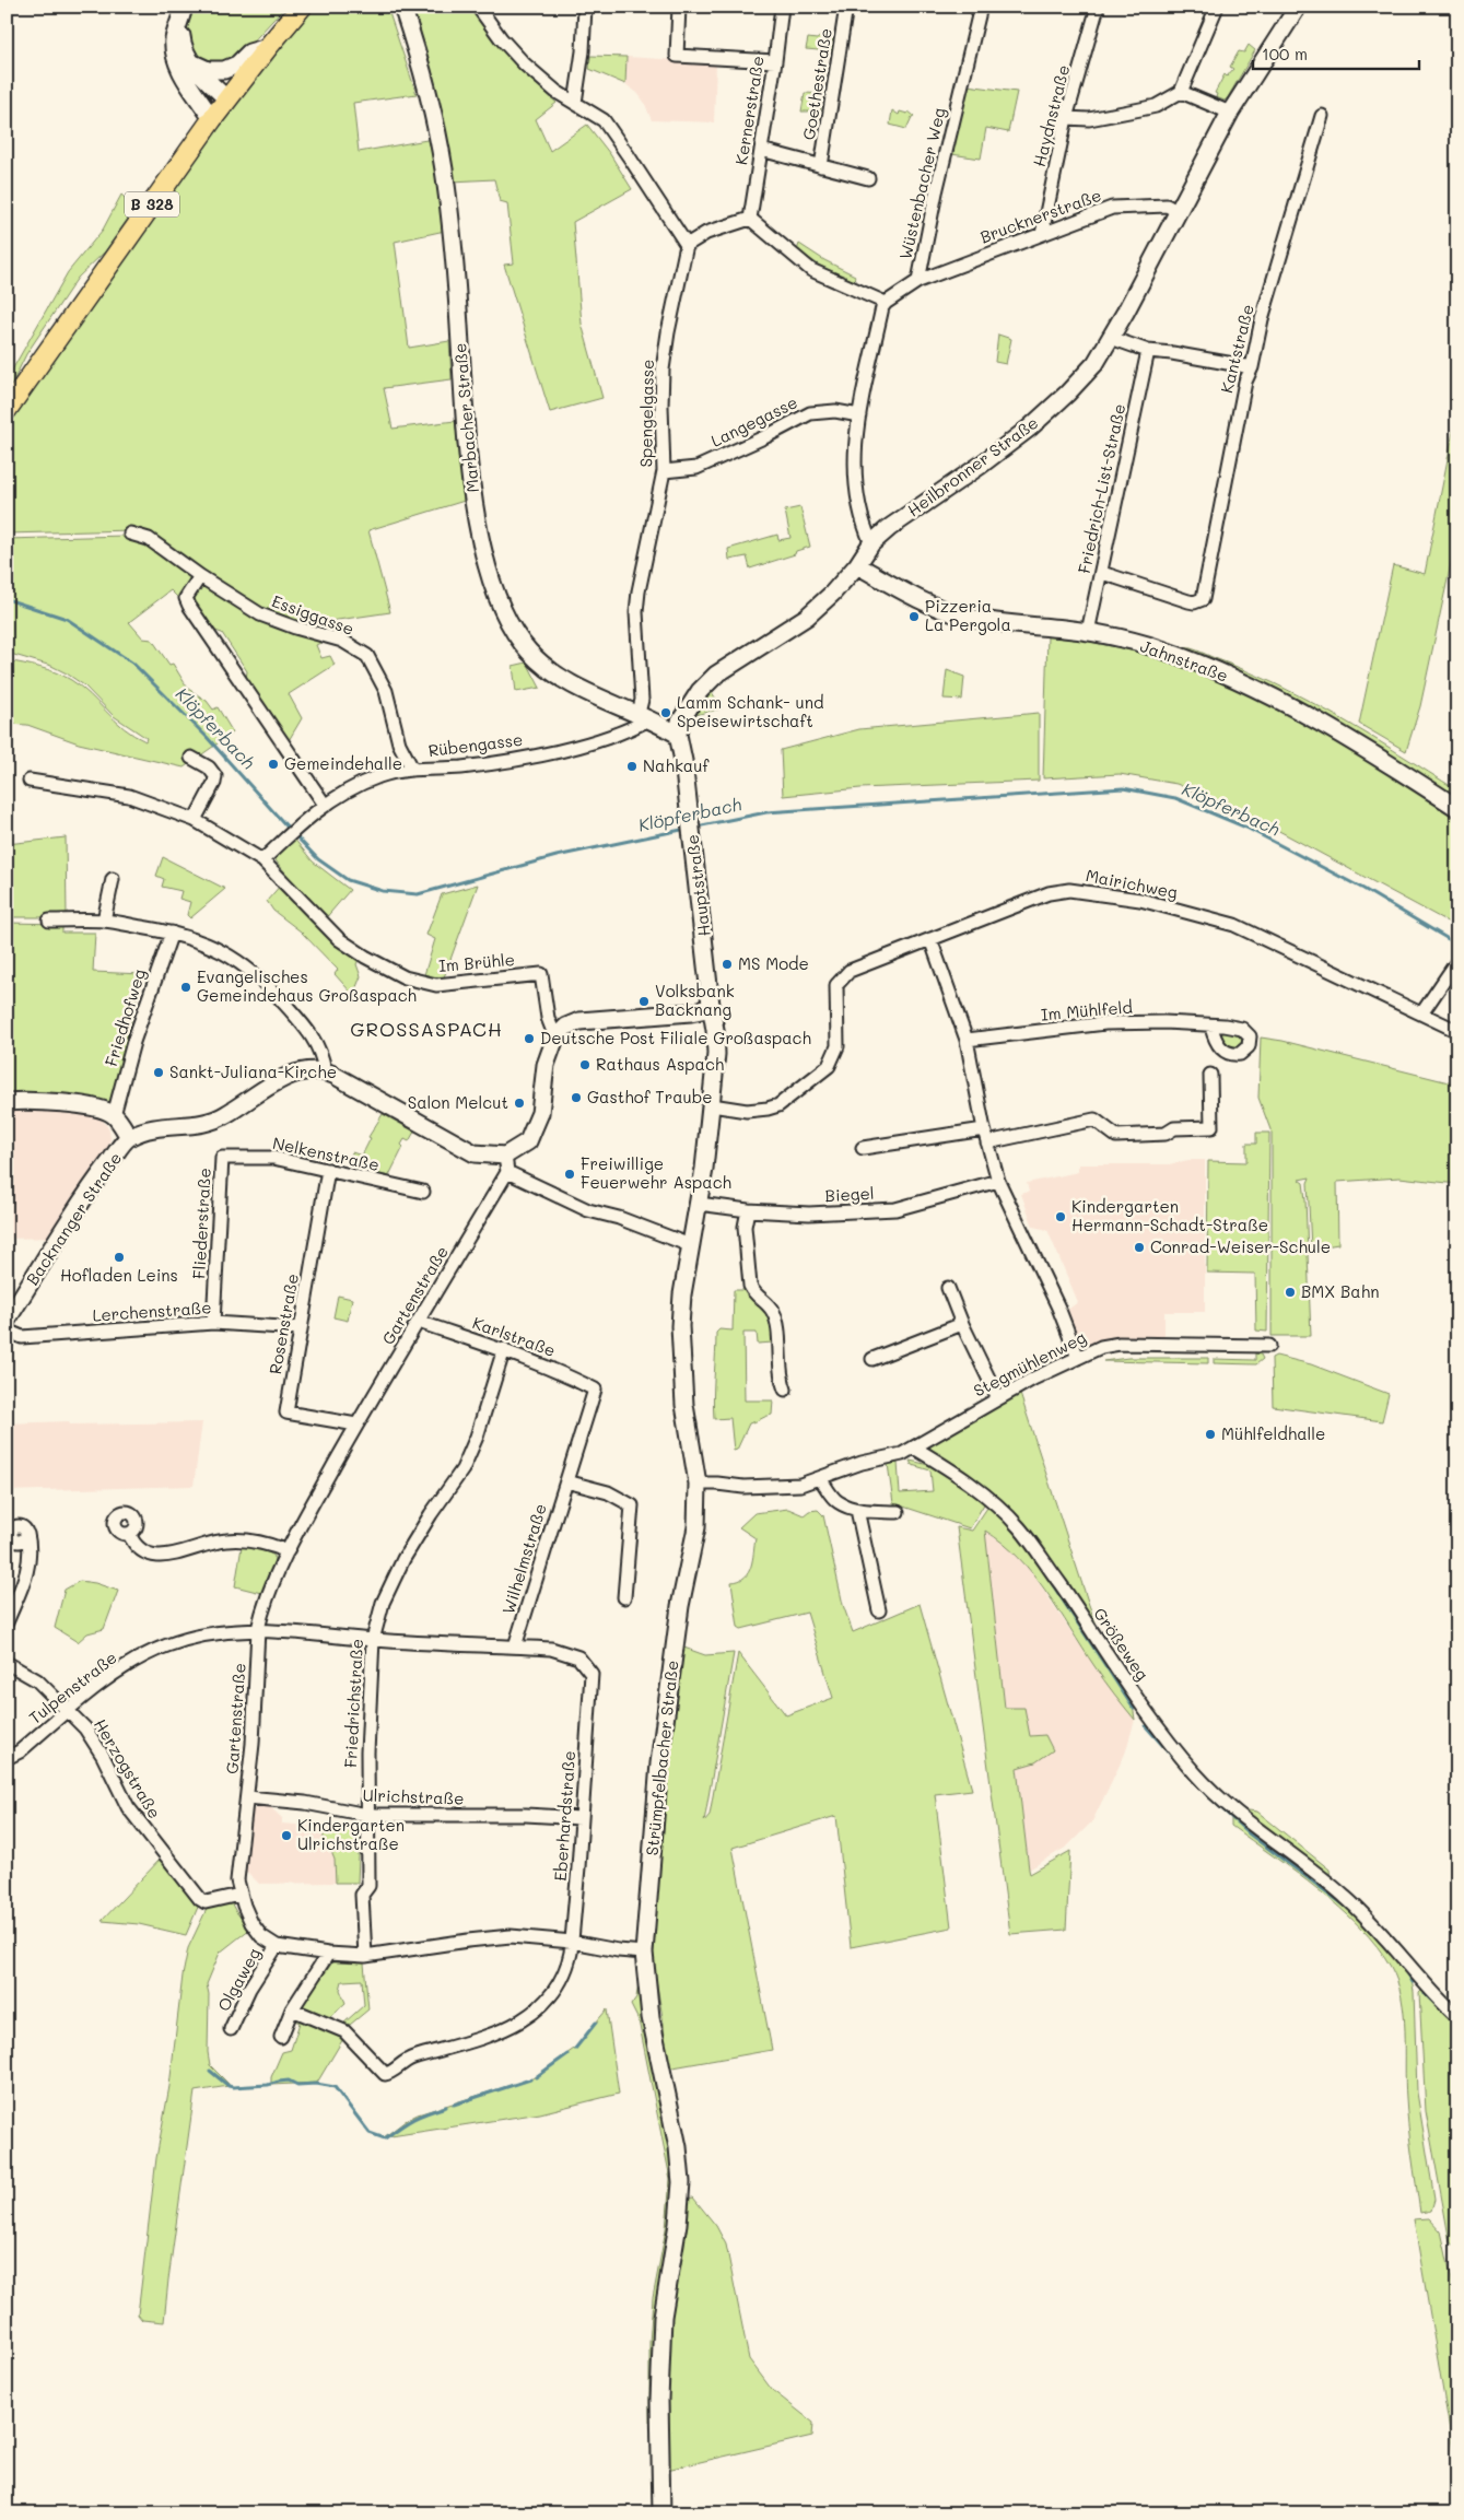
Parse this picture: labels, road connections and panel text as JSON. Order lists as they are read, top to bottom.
{
  "streets": {
    "main road": ["B 328"],
    "street": [
      "Goethestraße",
      "Kernerstraße",
      "Haydnstraße",
      "Wüstenbacher Weg",
      "Brucknerstraße",
      "Kantstraße",
      "Spengelgasse",
      "Marbacher Straße",
      "Langegasse",
      "Heilbronner Straße",
      "Friedrich-List-Straße",
      "Essiggasse",
      "Jahnstraße",
      "Rübengasse",
      "Mairichweg",
      "Hauptstraße",
      "Im Brühle",
      "Im Mühlfeld",
      "Friedhofweg",
      "Nelkenstraße",
      "Biegel",
      "Backnanger Straße",
      "Fliederstraße",
      "Gartenstraße",
      "Lerchenstraße",
      "Rosenstraße",
      "Karlstraße",
      "Stegmühlenweg",
      "Wilhelmstraße",
      "Größeweg",
      "Tulpenstraße",
      "Friedrichstraße",
      "Strümpfelbacher Straße",
      "Herzogstraße",
      "Ulrichstraße",
      "Eberhardstraße",
      "Olgaweg"
    ]
  },
  "crossings": [
    ["Haydnstraße", "Brucknerstraße"],
    ["Wüstenbacher Weg", "Brucknerstraße"],
    ["Brucknerstraße", "Heilbronner Straße"],
    ["Kantstraße", "Friedrich-List-Straße"],
    ["Spengelgasse", "Marbacher Straße"],
    ["Spengelgasse", "Langegasse"],
    ["Spengelgasse", "Rübengasse"],
    ["Marbacher Straße", "Heilbronner Straße"],
    ["Marbacher Straße", "Rübengasse"],
    ["Marbacher Straße", "Hauptstraße"],
    ["Heilbronner Straße", "Jahnstraße"],
    ["Heilbronner Straße", "Hauptstraße"],
    ["Friedrich-List-Straße", "Jahnstraße"],
    ["Essiggasse", "Rübengasse"],
    ["Rübengasse", "Im Brühle"],
    ["Mairichweg", "Strümpfelbacher Straße"],
    ["Hauptstraße", "Strümpfelbacher Straße"],
    ["Nelkenstraße", "Fliederstraße"],
    ["Nelkenstraße", "Rosenstraße"],
    ["Biegel", "Strümpfelbacher Straße"],
    ["Fliederstraße", "Lerchenstraße"],
    ["Gartenstraße", "Rosenstraße"],
    ["Gartenstraße", "Karlstraße"],
    ["Gartenstraße", "Tulpenstraße"],
    ["Gartenstraße", "Friedrichstraße"],
    ["Gartenstraße", "Strümpfelbacher Straße"],
    ["Gartenstraße", "Herzogstraße"],
    ["Gartenstraße", "Ulrichstraße"],
    ["Gartenstraße", "Eberhardstraße"],
    ["Gartenstraße", "Olgaweg"],
    ["Lerchenstraße", "Rosenstraße"],
    ["Karlstraße", "Wilhelmstraße"],
    ["Karlstraße", "Friedrichstraße"],
    ["Stegmühlenweg", "Größeweg"],
    ["Wilhelmstraße", "Eberhardstraße"],
    ["Tulpenstraße", "Herzogstraße"],
    ["Tulpenstraße", "Eberhardstraße"],
    ["Friedrichstraße", "Ulrichstraße"],
    ["Friedrichstraße", "Eberhardstraße"],
    ["Ulrichstraße", "Eberhardstraße"]
  ],
  "districts": ["GROSSASPACH"],
  "water": ["Klöpferbach"],
  "places": [
    "Pizzeria La Pergola",
    "Lamm Schank- und Speisewirtschaft",
    "Gemeindehalle",
    "Nahkauf",
    "MS Mode",
    "Evangelisches Gemeindehaus Großaspach",
    "Volksbank Backnang",
    "Deutsche Post Filiale Großaspach",
    "Rathaus Aspach",
    "Sankt-Juliana-Kirche",
    "Gasthof Traube",
    "Salon Melcut",
    "Freiwillige Feuerwehr Aspach",
    "Kindergarten Hermann-Schadt-Straße",
    "Conrad-Weiser-Schule",
    "Hofladen Leins",
    "BMX Bahn",
    "Mühlfeldhalle",
    "Kindergarten Ulrichstraße"
  ],
  "scale_bar": "100 m"
}
